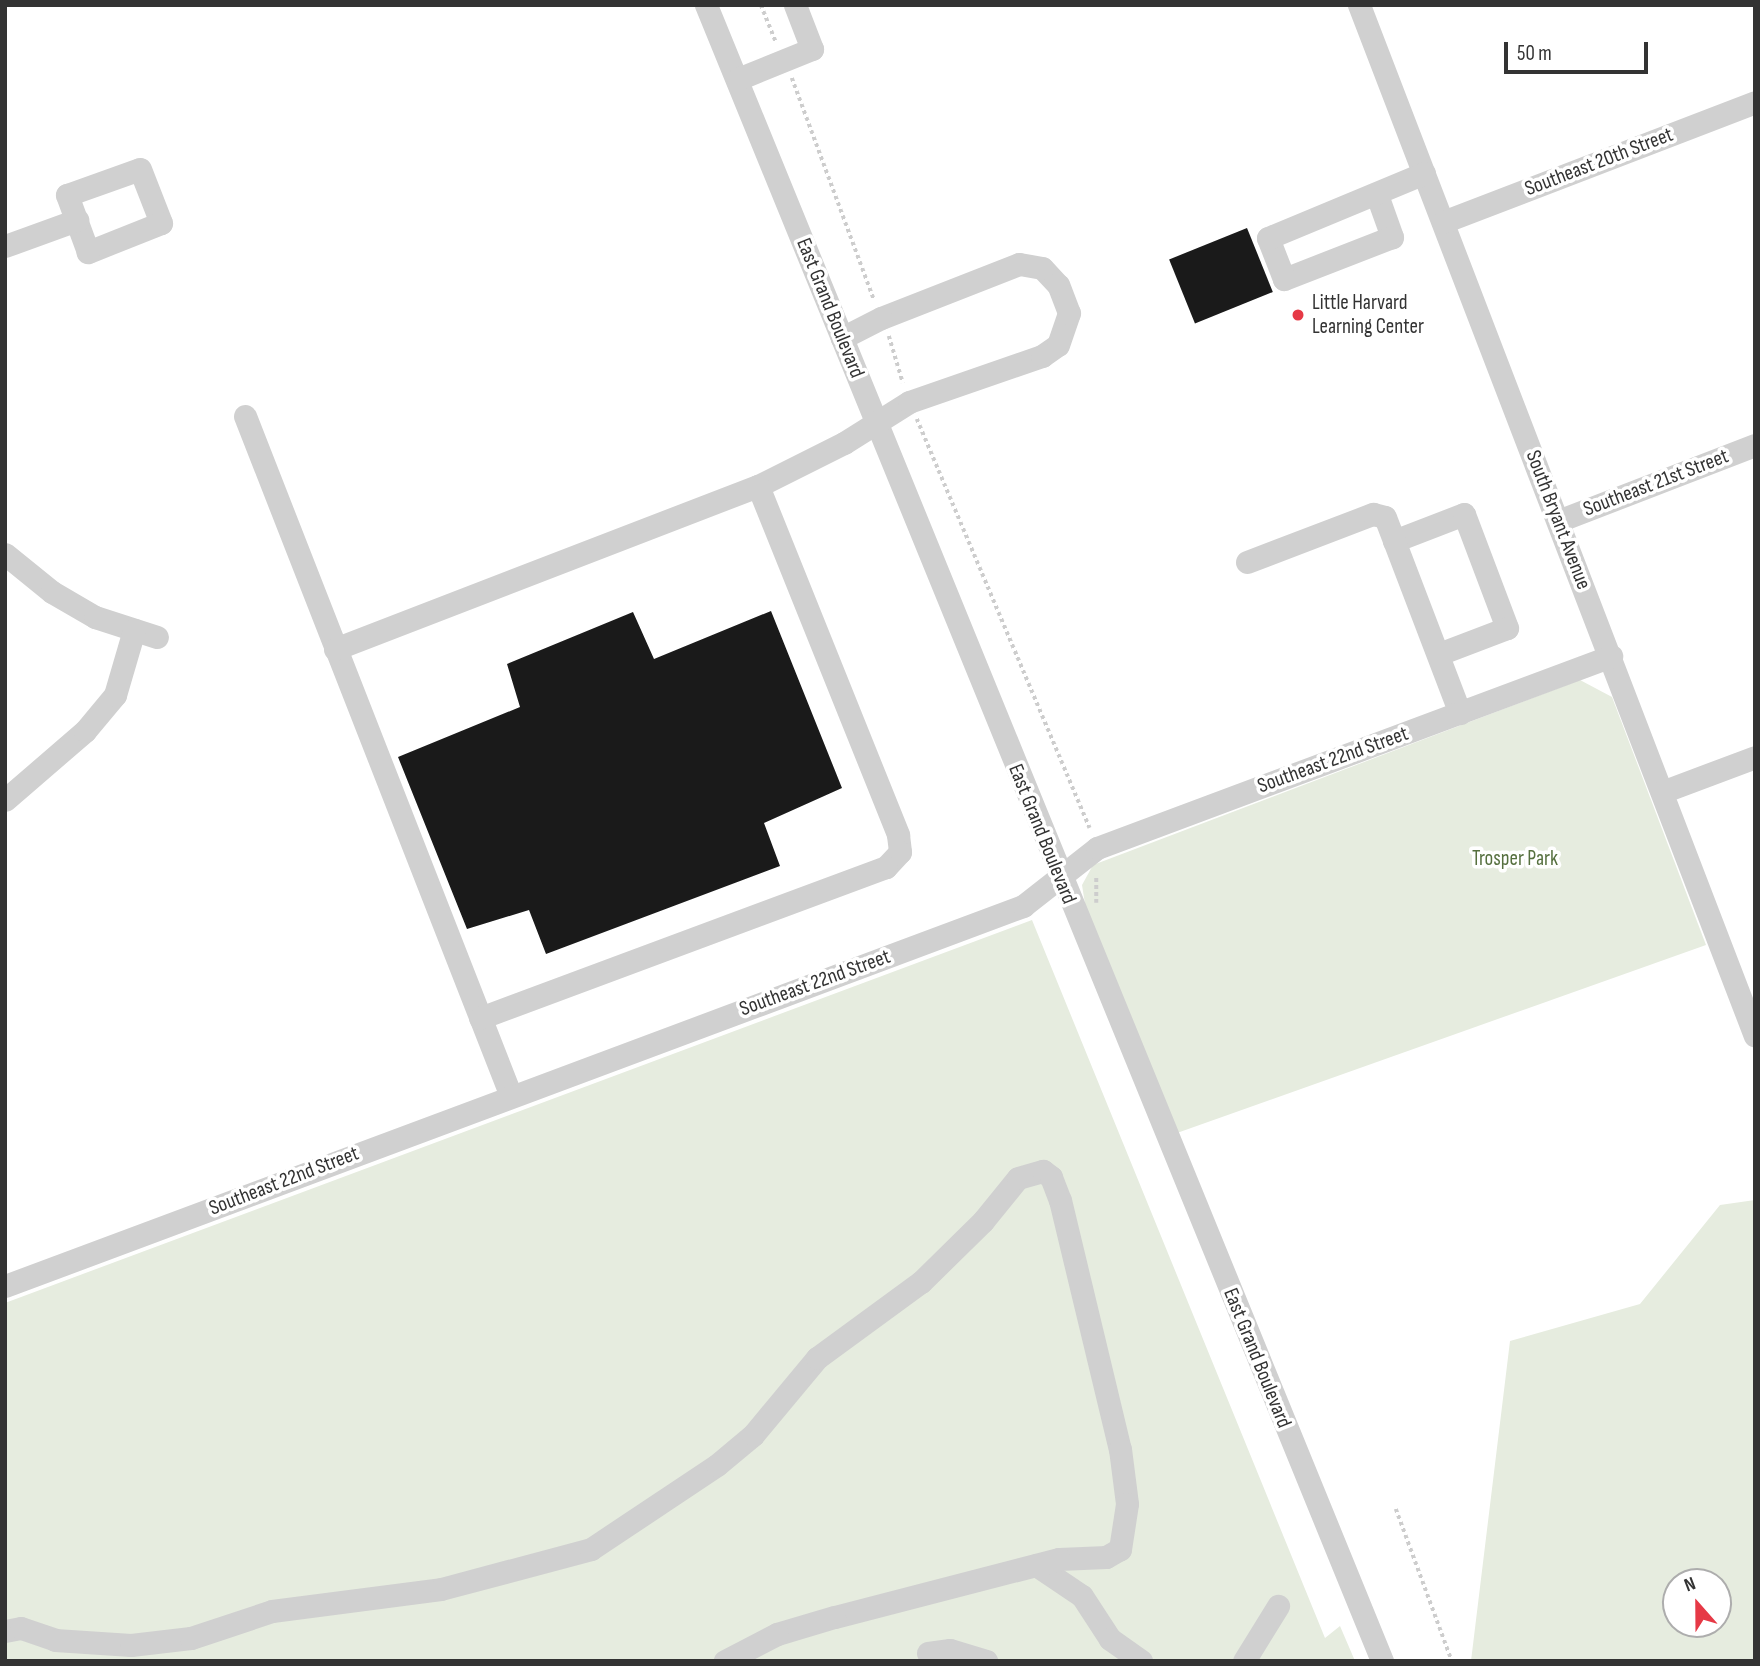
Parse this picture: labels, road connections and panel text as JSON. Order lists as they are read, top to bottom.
{
  "streets": {
    "street": [
      "Southeast 20th Street",
      "East Grand Boulevard",
      "Southeast 21st Street",
      "South Bryant Avenue",
      "Southeast 22nd Street"
    ]
  },
  "crossings": [
    ["Southeast 20th Street", "South Bryant Avenue"],
    ["East Grand Boulevard", "Southeast 22nd Street"],
    ["Southeast 21st Street", "South Bryant Avenue"],
    ["South Bryant Avenue", "Southeast 22nd Street"]
  ],
  "parks": ["Trosper Park"],
  "places": ["Little Harvard Learning Center"],
  "scale_bar": "50 m",
  "north": "top"
}
